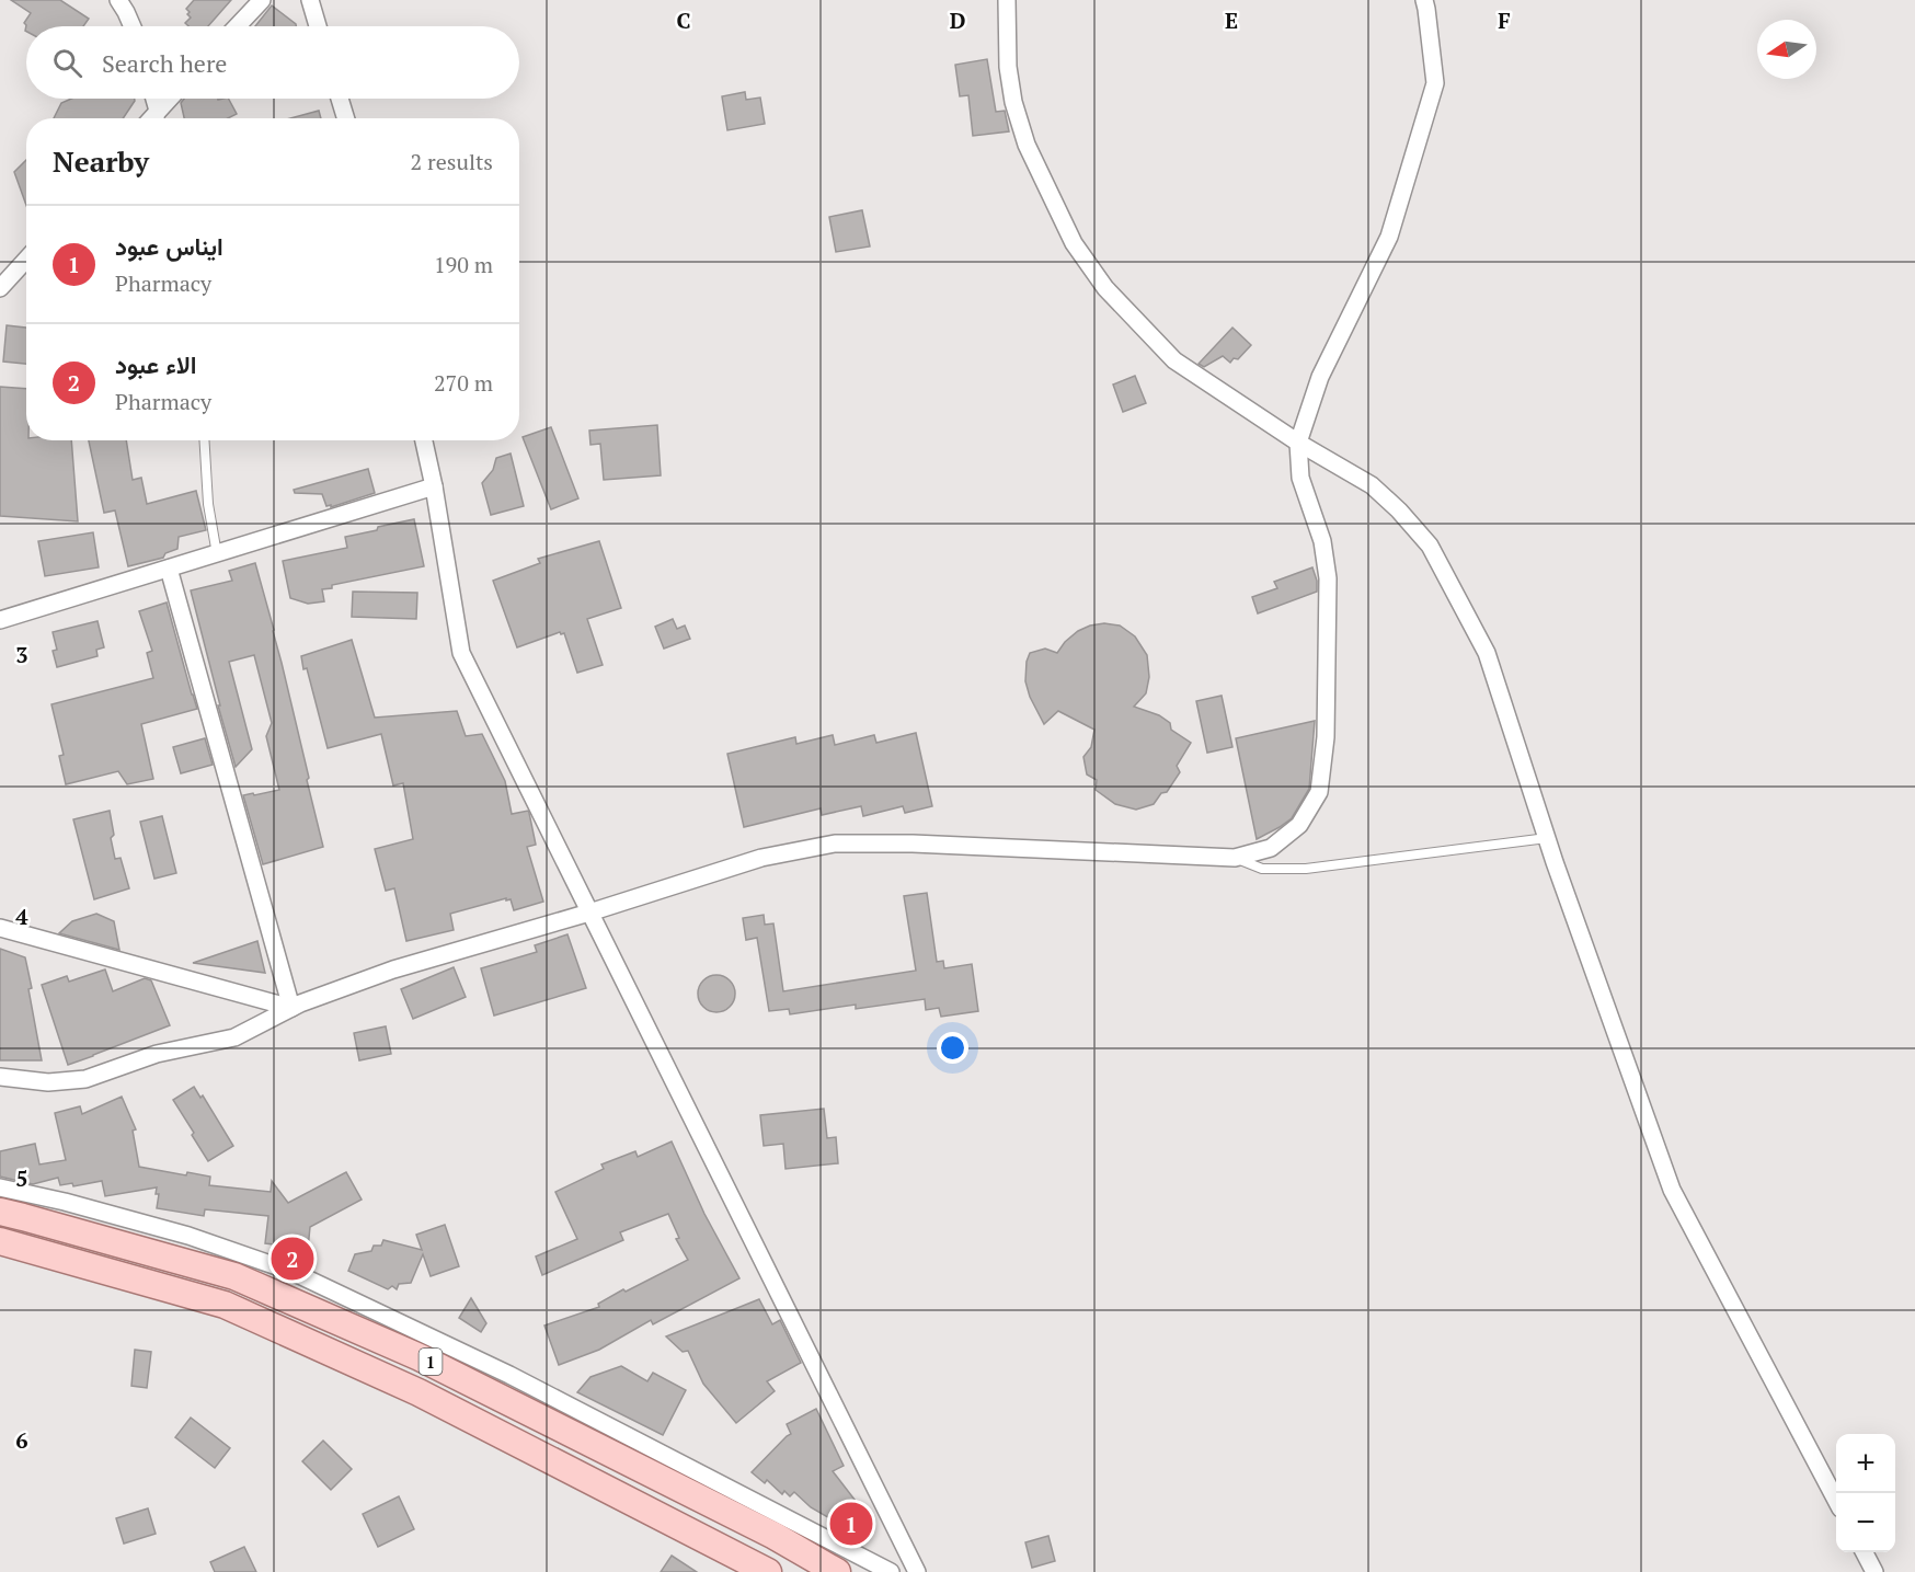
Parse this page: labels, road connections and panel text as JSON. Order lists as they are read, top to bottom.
{
  "streets": {
    "main road": ["1"]
  },
  "north": "left",
  "page": {
    "search": "Search here",
    "heading": ["Nearby", "2 results"],
    "list": [
      {
        "mark": "1",
        "name": "ايناس عبود",
        "note": "Pharmacy",
        "value": "190 m"
      },
      {
        "mark": "2",
        "name": "الاء عبود",
        "note": "Pharmacy",
        "value": "270 m"
      }
    ],
    "pins": ["2", "1"],
    "map_buttons": ["+", "−"]
  },
  "grid": {
    "columns": [
      "C",
      "D",
      "E",
      "F"
    ],
    "rows": [
      "3",
      "4",
      "5",
      "6"
    ]
  }
}
